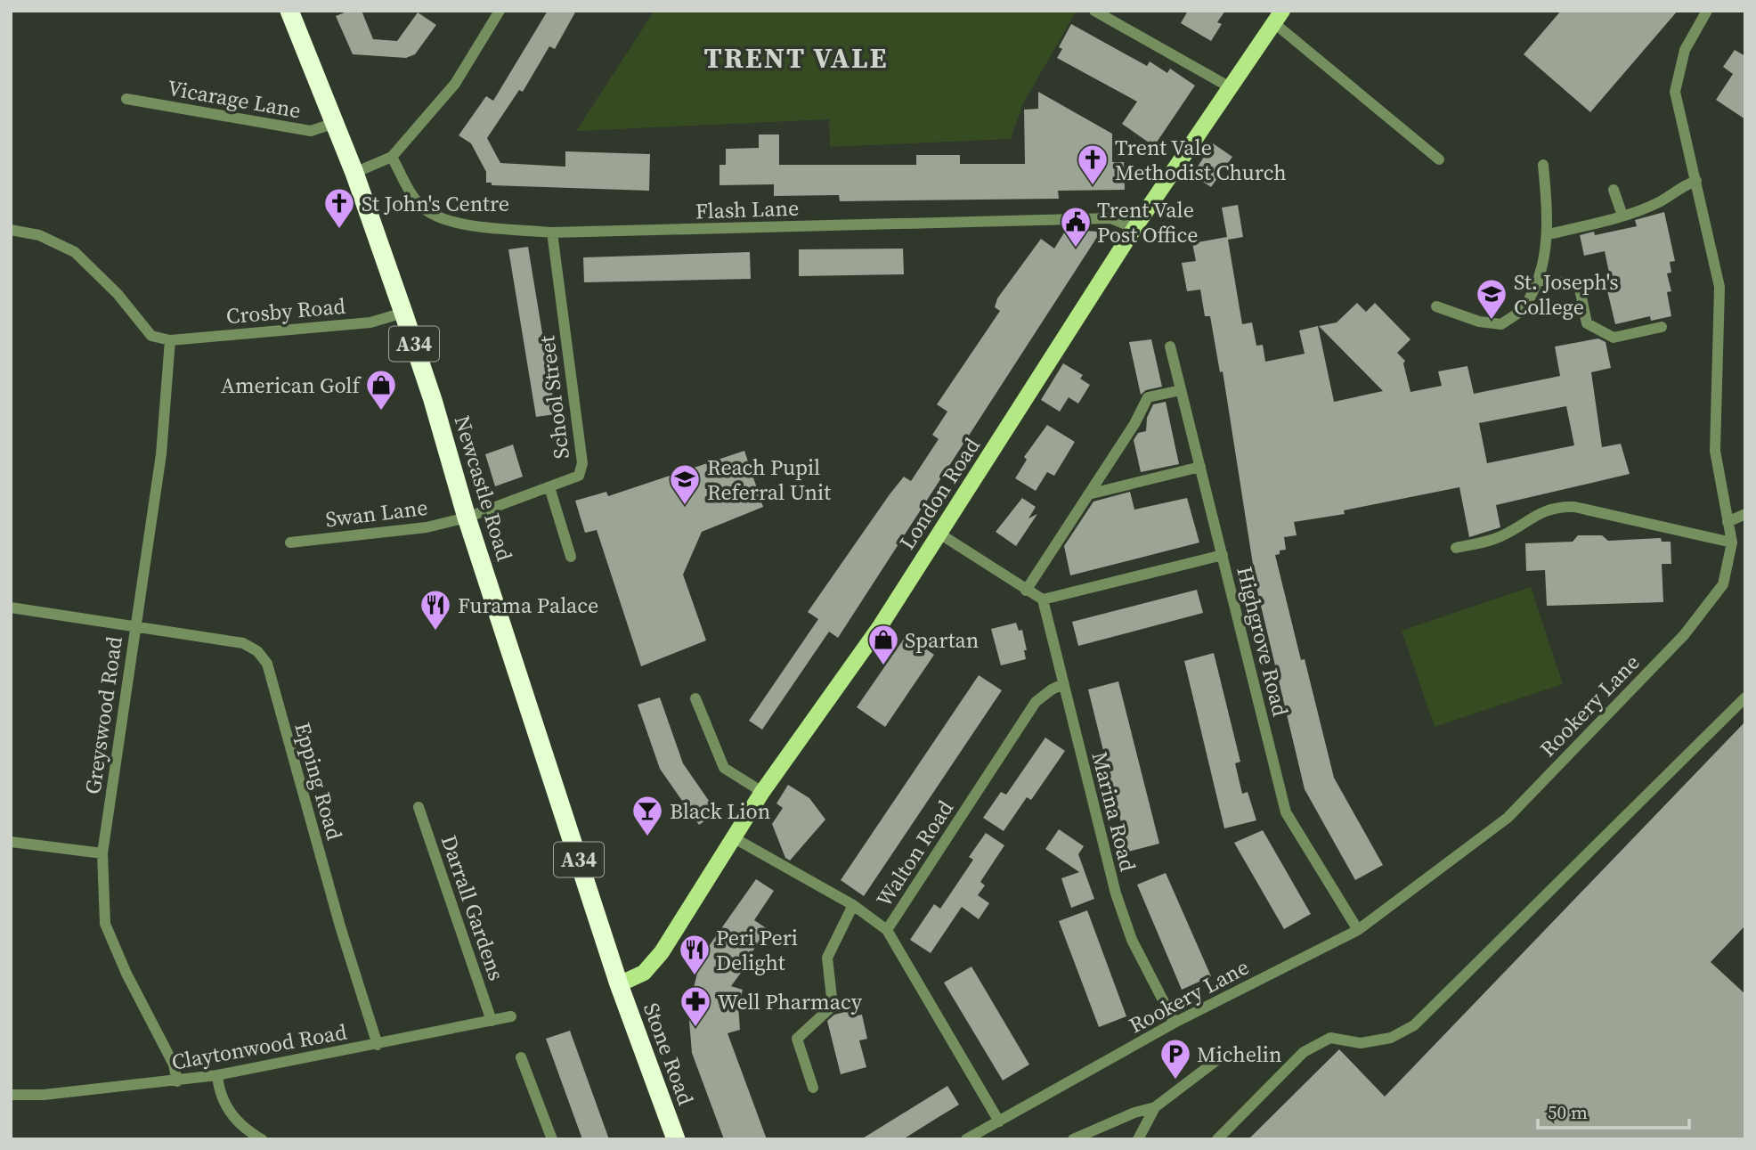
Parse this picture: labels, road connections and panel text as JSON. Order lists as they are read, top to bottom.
{
  "streets": {
    "highway": ["A34", "Newcastle Road", "Stone Road"],
    "main road": ["London Road"],
    "street": [
      "Vicarage Lane",
      "Flash Lane",
      "Crosby Road",
      "School Street",
      "Swan Lane",
      "Highgrove Road",
      "Rookery Lane",
      "Greyswood Road",
      "Epping Road",
      "Marina Road",
      "Walton Road",
      "Darrall Gardens",
      "Claytonwood Road"
    ]
  },
  "crossings": [
    ["Vicarage Lane", "Newcastle Road"],
    ["Flash Lane", "School Street"],
    ["Flash Lane", "London Road"],
    ["Crosby Road", "Newcastle Road"],
    ["Crosby Road", "Greyswood Road"],
    ["School Street", "Newcastle Road"],
    ["School Street", "Swan Lane"],
    ["Newcastle Road", "London Road"],
    ["Newcastle Road", "Swan Lane"],
    ["Newcastle Road", "Stone Road"],
    ["London Road", "Stone Road"],
    ["Highgrove Road", "Rookery Lane"],
    ["Rookery Lane", "Marina Road"],
    ["Rookery Lane", "Walton Road"],
    ["Greyswood Road", "Epping Road"],
    ["Greyswood Road", "Claytonwood Road"],
    ["Epping Road", "Claytonwood Road"],
    ["Marina Road", "Walton Road"],
    ["Darrall Gardens", "Claytonwood Road"]
  ],
  "districts": ["TRENT VALE"],
  "places": {
    "church": ["Trent Vale Methodist Church", "St John's Centre"],
    "public building": ["Trent Vale Post Office"],
    "school or university": ["St. Joseph's College", "Reach Pupil Referral Unit"],
    "shop": ["American Golf", "Spartan"],
    "restaurant": ["Furama Palace", "Peri Peri Delight"],
    "bar": ["Black Lion"],
    "pharmacy": ["Well Pharmacy"],
    "parking": ["Michelin"]
  },
  "scale_bar": "50 m"
}
